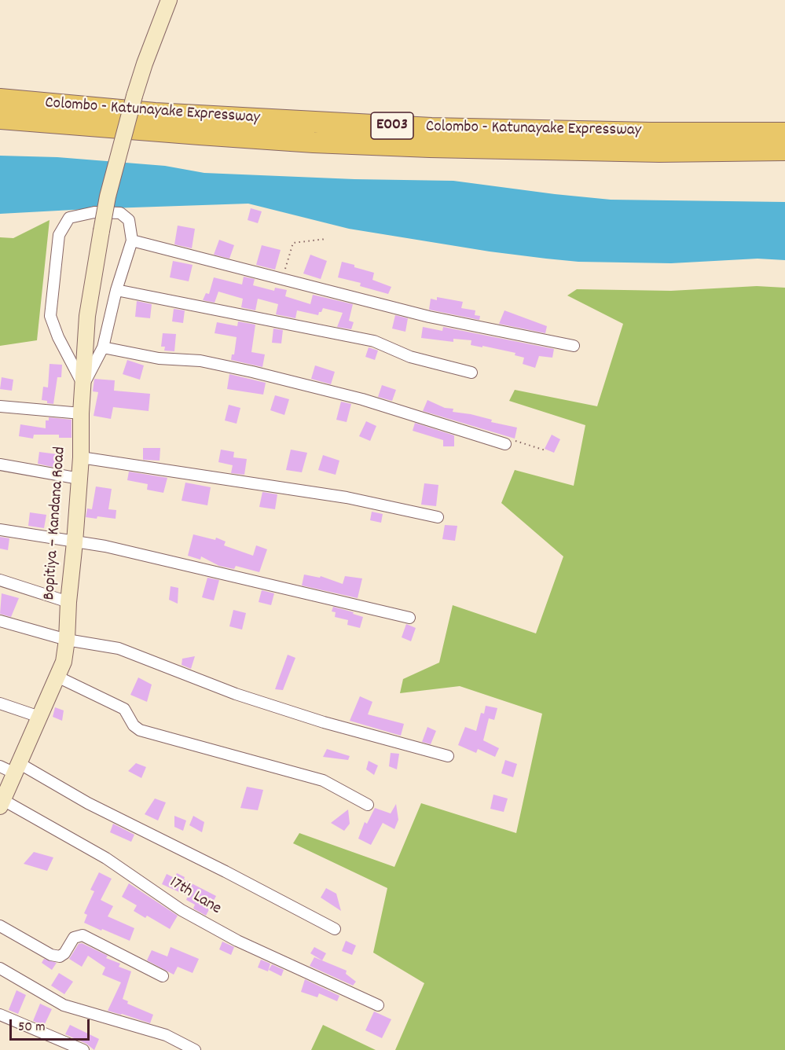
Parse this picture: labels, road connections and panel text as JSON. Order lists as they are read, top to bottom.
{
  "streets": {
    "highway": ["Colombo - Katunayake Expressway", "E003"],
    "street": ["Bopitiya – Kandana Road", "17th Lane"]
  },
  "crossings": [
    ["Bopitiya – Kandana Road", "17th Lane"]
  ],
  "scale_bar": "50 m"
}
